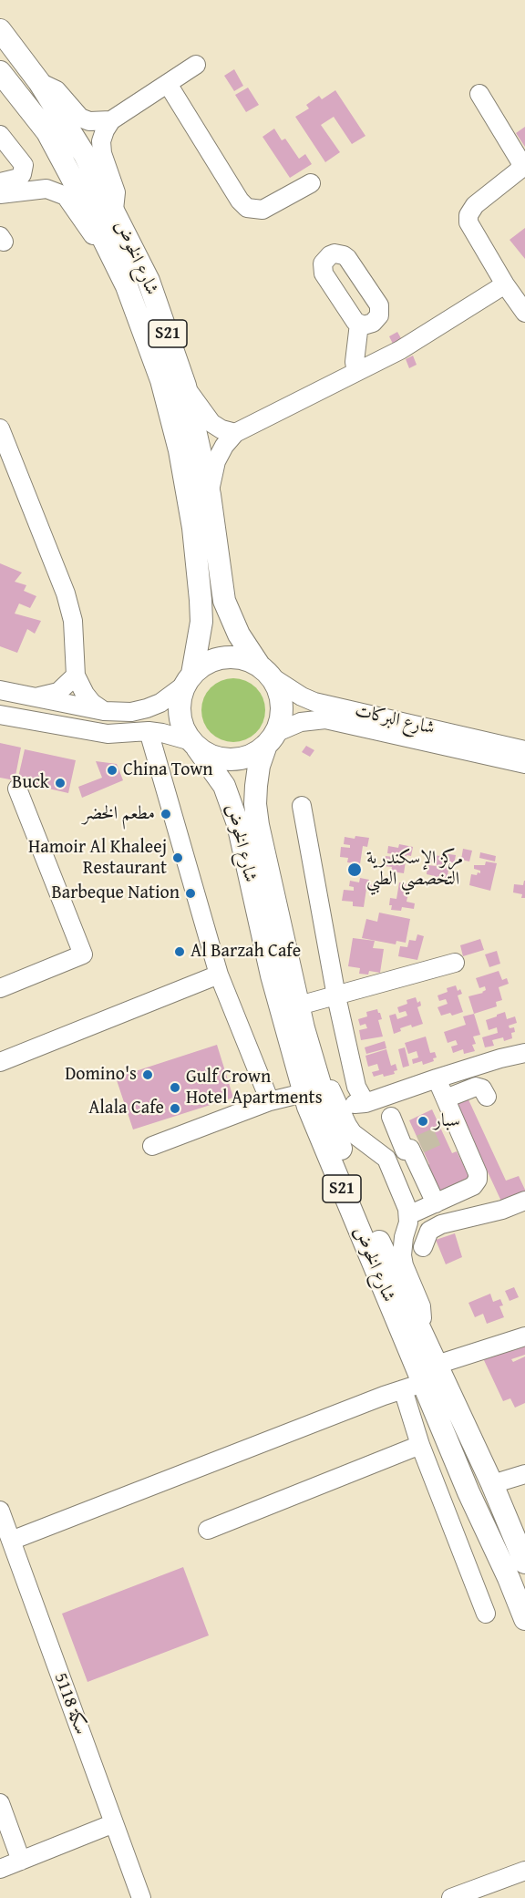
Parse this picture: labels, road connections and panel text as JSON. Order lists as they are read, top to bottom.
{
  "streets": {
    "main road": ["شارع الخوض", "S21"],
    "street": ["شارع البركات", "سكة 5118"]
  },
  "crossings": [
    ["شارع الخوض", "S21"],
    ["شارع الخوض", "شارع البركات"],
    ["S21", "شارع البركات"]
  ],
  "places": [
    "China Town",
    "Buck",
    "مطعم الخضر",
    "Hamoir Al Khaleej Restaurant",
    "مركز الإسكندرية التخصصي الطبي",
    "Barbeque Nation",
    "Al Barzah Cafe",
    "Domino's",
    "Gulf Crown Hotel Apartments",
    "Alala Cafe",
    "سبار"
  ]
}
